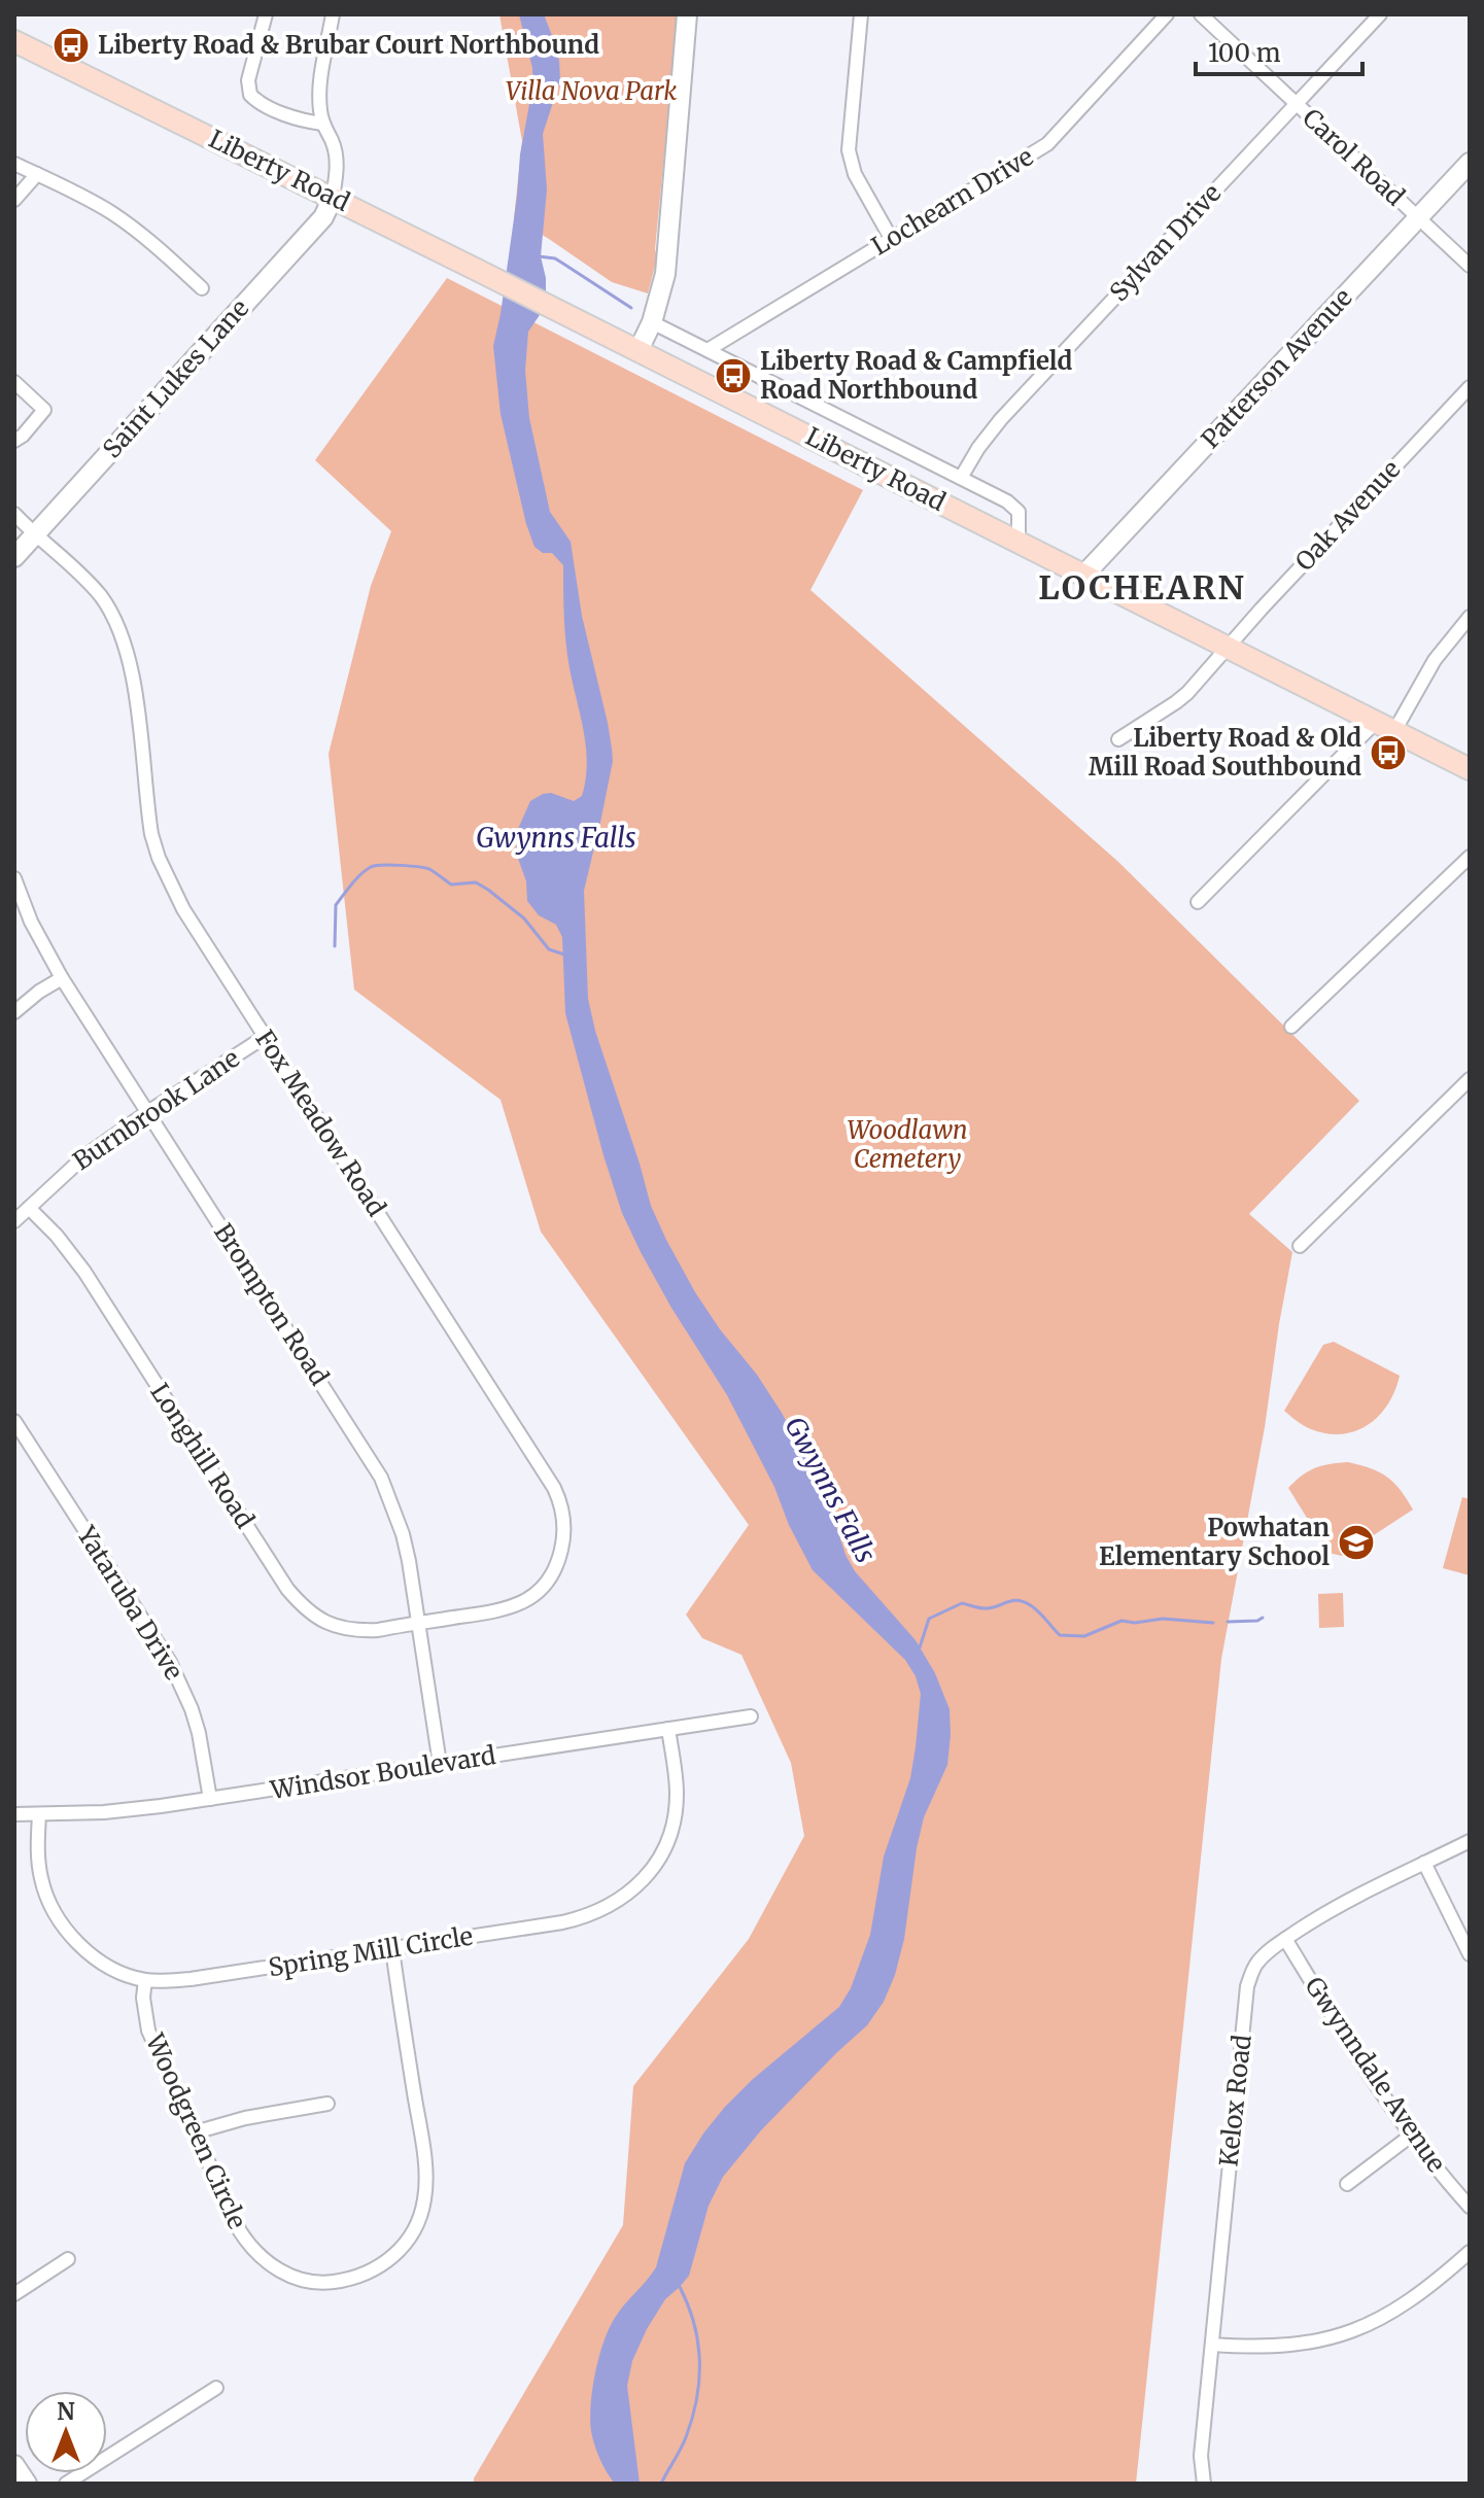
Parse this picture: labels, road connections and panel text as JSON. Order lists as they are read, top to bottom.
{
  "streets": {
    "main road": ["Liberty Road"],
    "street": [
      "Carol Road",
      "Lochearn Drive",
      "Sylvan Drive",
      "Patterson Avenue",
      "Saint Lukes Lane",
      "Oak Avenue",
      "Burnbrook Lane",
      "Fox Meadow Road",
      "Brompton Road",
      "Longhill Road",
      "Yataruba Drive",
      "Windsor Boulevard",
      "Spring Mill Circle",
      "Gwynndale Avenue",
      "Kelox Road",
      "Woodgreen Circle"
    ]
  },
  "crossings": [
    ["Carol Road", "Sylvan Drive"],
    ["Carol Road", "Patterson Avenue"],
    ["Liberty Road", "Patterson Avenue"],
    ["Liberty Road", "Saint Lukes Lane"],
    ["Liberty Road", "Oak Avenue"],
    ["Saint Lukes Lane", "Fox Meadow Road"],
    ["Burnbrook Lane", "Fox Meadow Road"],
    ["Burnbrook Lane", "Brompton Road"],
    ["Burnbrook Lane", "Longhill Road"],
    ["Fox Meadow Road", "Brompton Road"],
    ["Fox Meadow Road", "Longhill Road"],
    ["Brompton Road", "Longhill Road"],
    ["Brompton Road", "Windsor Boulevard"],
    ["Yataruba Drive", "Windsor Boulevard"],
    ["Windsor Boulevard", "Spring Mill Circle"],
    ["Spring Mill Circle", "Woodgreen Circle"],
    ["Gwynndale Avenue", "Kelox Road"]
  ],
  "districts": ["LOCHEARN"],
  "water": ["Gwynns Falls"],
  "parks": ["Villa Nova Park", "Woodlawn Cemetery"],
  "places": {
    "bus stop": ["Liberty Road & Brubar Court Northbound", "Liberty Road & Campfield Road Northbound", "Liberty Road & Old Mill Road Southbound"],
    "school or university": ["Powhatan Elementary School"]
  },
  "scale_bar": "100 m",
  "north": "top"
}
